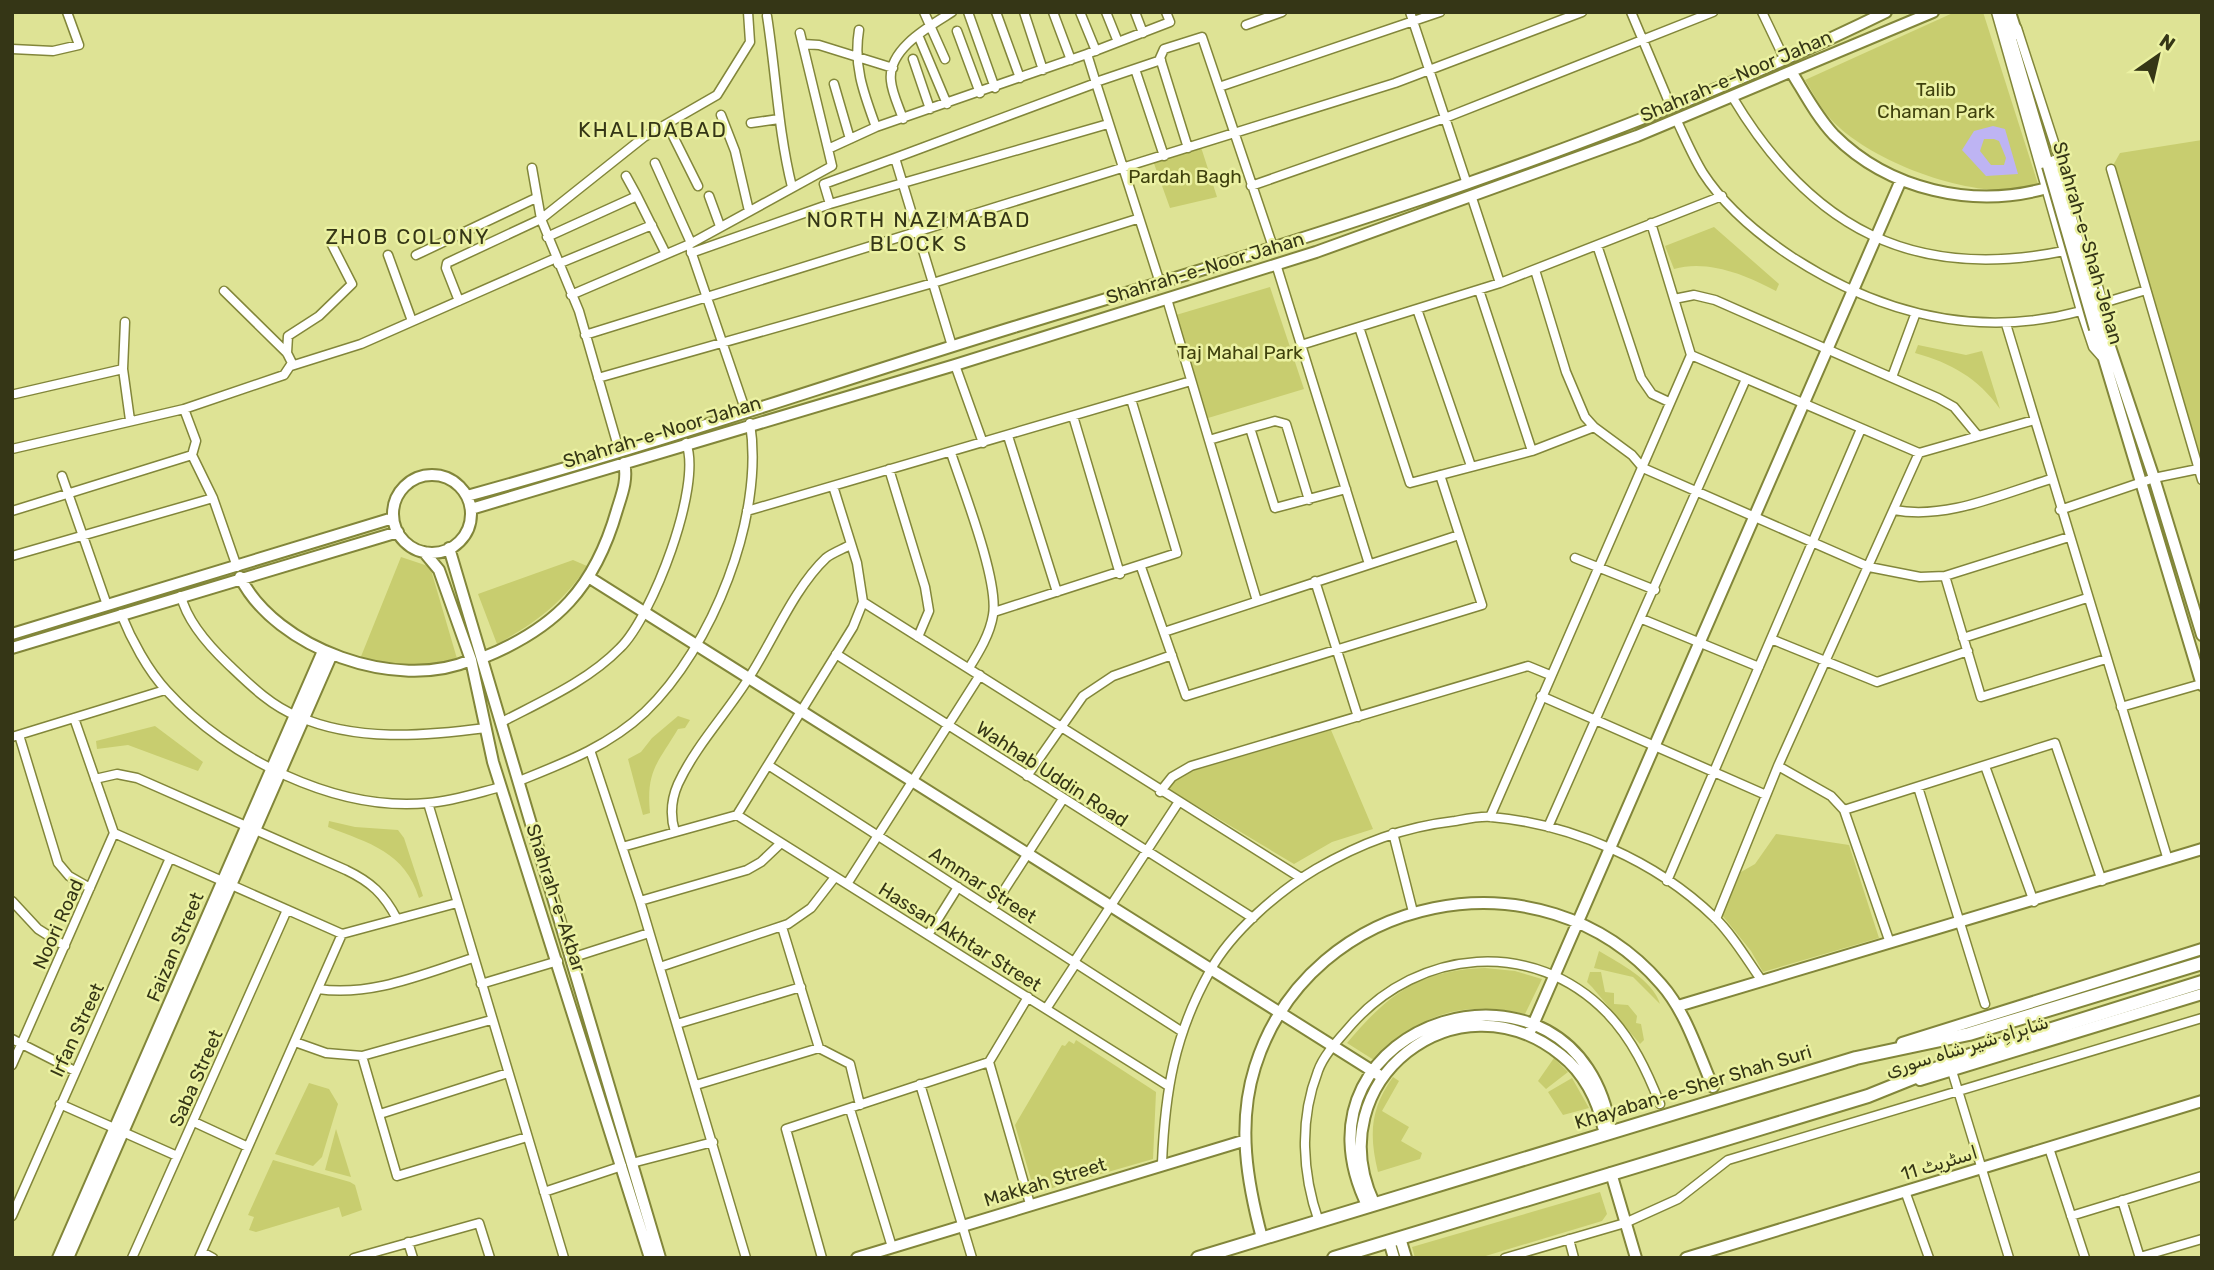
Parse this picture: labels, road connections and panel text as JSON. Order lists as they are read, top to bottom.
{
  "streets": {
    "main road": [
      "Shahrah-e-Noor Jahan",
      "Shahrah-e-Shah Jehan",
      "Shahrah-e-Akbar",
      "Faizan Street",
      "شاہراہِ شیر شاہ سوری",
      "Khayaban-e-Sher Shah Suri",
      "اسٹریٹ 11",
      "Makkah Street"
    ],
    "street": [
      "Wahhab Uddin Road",
      "Ammar Street",
      "Noori Road",
      "Hassan Akhtar Street",
      "Irfan Street",
      "Saba Street"
    ]
  },
  "crossings": [
    ["Shahrah-e-Noor Jahan", "Shahrah-e-Akbar"]
  ],
  "districts": ["KHALIDABAD", "NORTH NAZIMABAD BLOCK S", "ZHOB COLONY"],
  "parks": ["Talib Chaman Park", "Pardah Bagh", "Taj Mahal Park"],
  "north": "top right"
}
